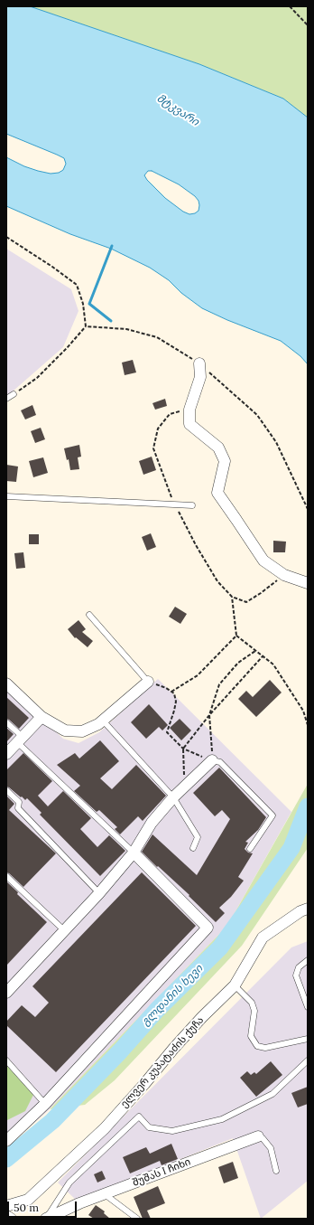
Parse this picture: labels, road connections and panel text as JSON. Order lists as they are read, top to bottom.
{
  "streets": {
    "street": ["ელვერ კუპატაძის ქუჩა", "შუშას I ჩიხი"]
  },
  "water": ["მტკვარი", "გლდანის ხევი"],
  "scale_bar": "50 m"
}
